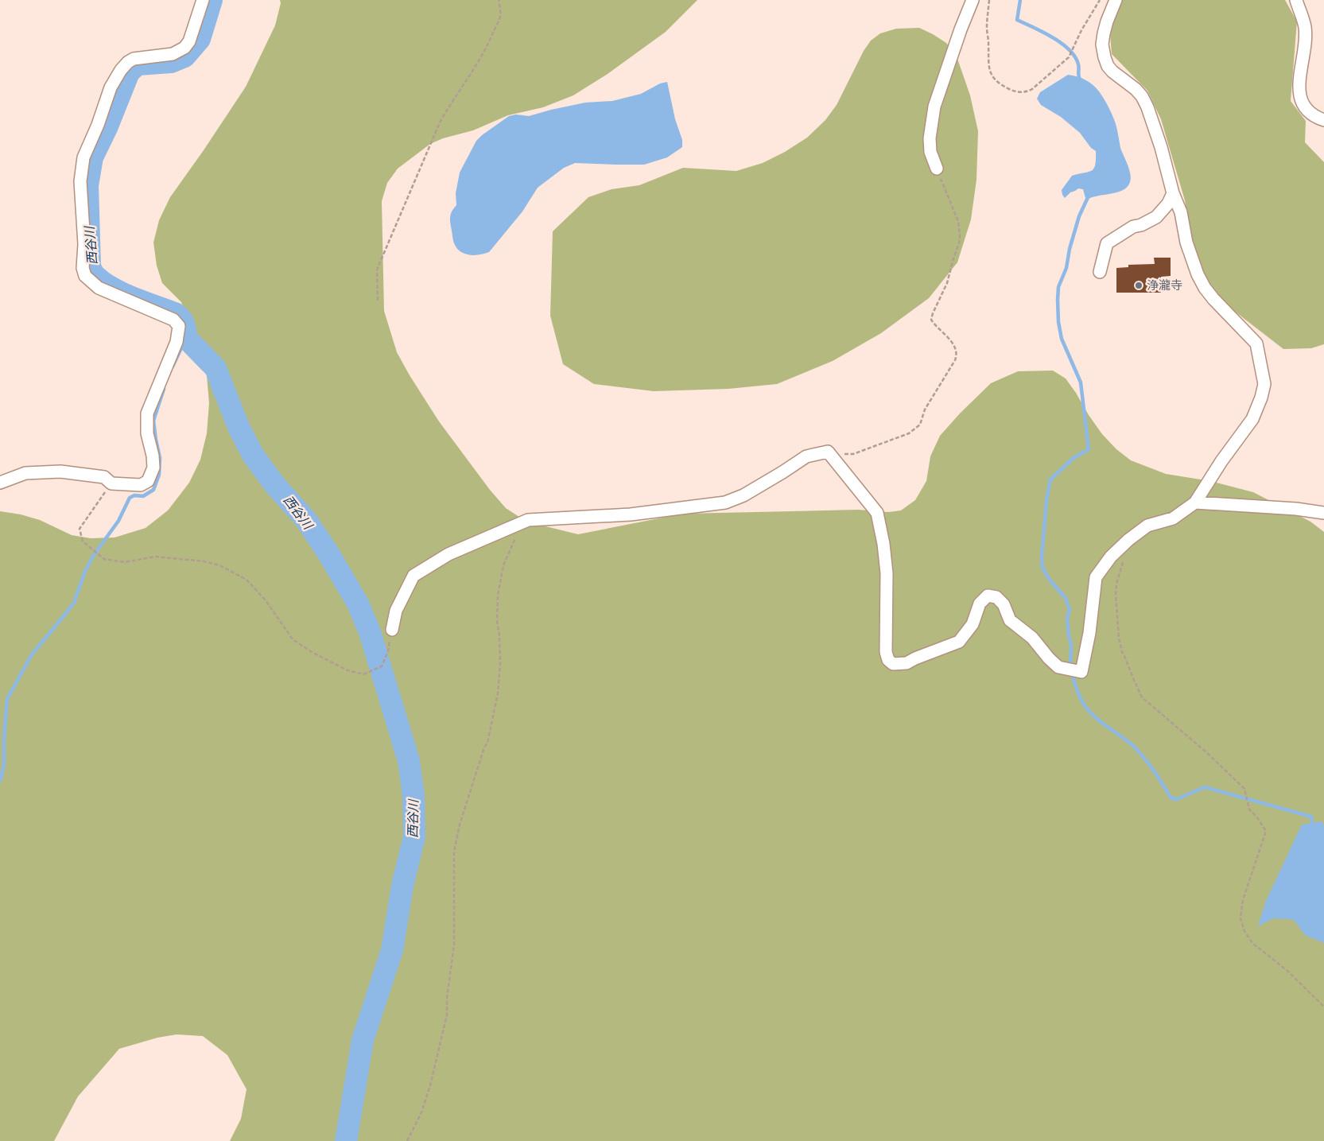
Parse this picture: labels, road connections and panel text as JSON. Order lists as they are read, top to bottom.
{
  "water": ["西谷川"],
  "places": ["浄瀧寺"]
}
